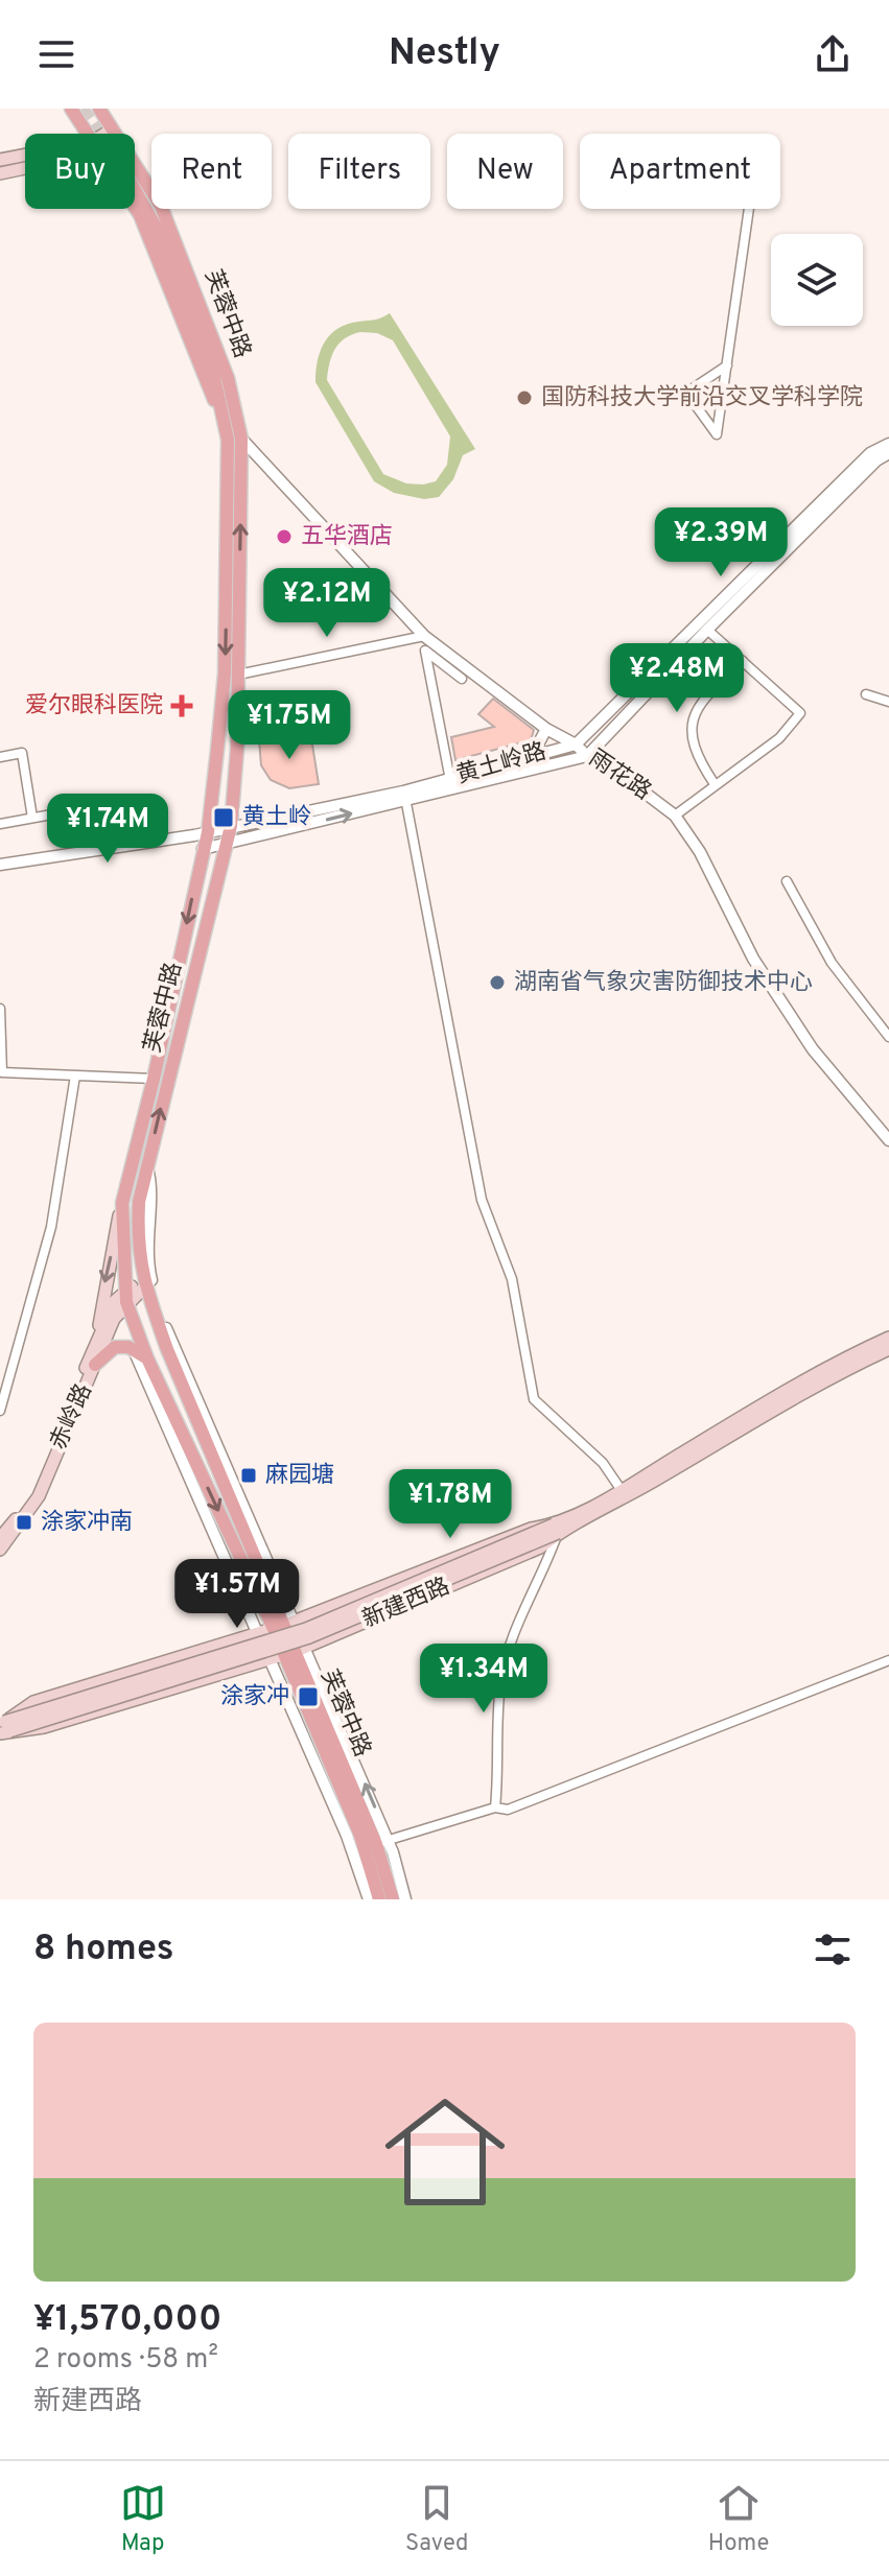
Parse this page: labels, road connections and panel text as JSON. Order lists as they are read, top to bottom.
{
  "streets": {
    "main road": ["芙蓉中路", "赤岭路", "新建西路"],
    "street": ["黄土岭路", "雨花路"]
  },
  "crossings": [
    ["芙蓉中路", "黄土岭路"],
    ["芙蓉中路", "雨花路"],
    ["芙蓉中路", "赤岭路"],
    ["芙蓉中路", "新建西路"],
    ["黄土岭路", "雨花路"]
  ],
  "places": {
    "other": ["国防科技大学前沿交叉学科学院", "五华酒店", "湖南省气象灾害防御技术中心"],
    "health": ["爱尔眼科医院"],
    "transit": [
      "黄土岭",
      "麻园塘",
      "涂家冲南",
      "涂家冲"
    ]
  },
  "page": {
    "header": "Nestly",
    "chip": [
      "Buy",
      "Rent",
      "Filters",
      "New",
      "Apartment"
    ],
    "price": [
      "¥2.39M",
      "¥2.12M",
      "¥2.48M",
      "¥1.75M",
      "¥1.74M",
      "¥1.78M",
      "¥1.57M",
      "¥1.34M"
    ],
    "heading": "8 homes",
    "list": [
      {
        "name": "¥1,570,000",
        "note": "2 rooms · 58 m² · 新建西路"
      }
    ],
    "tabs": ["Map", "Saved", "Home"]
  }
}
